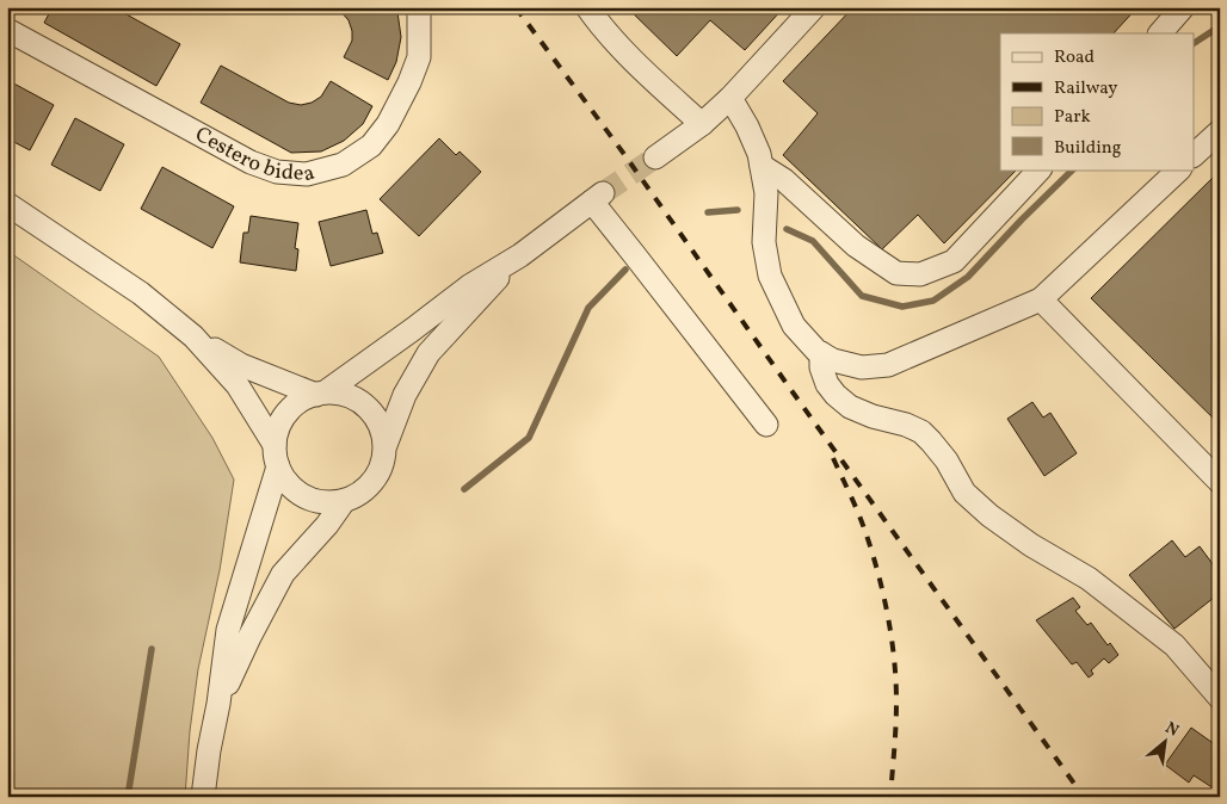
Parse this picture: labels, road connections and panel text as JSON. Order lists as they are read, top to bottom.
{
  "streets": {
    "street": ["Cestero bidea"]
  },
  "legend": [
    "Road",
    "Railway",
    "Park",
    "Building"
  ],
  "north": "top right"
}
